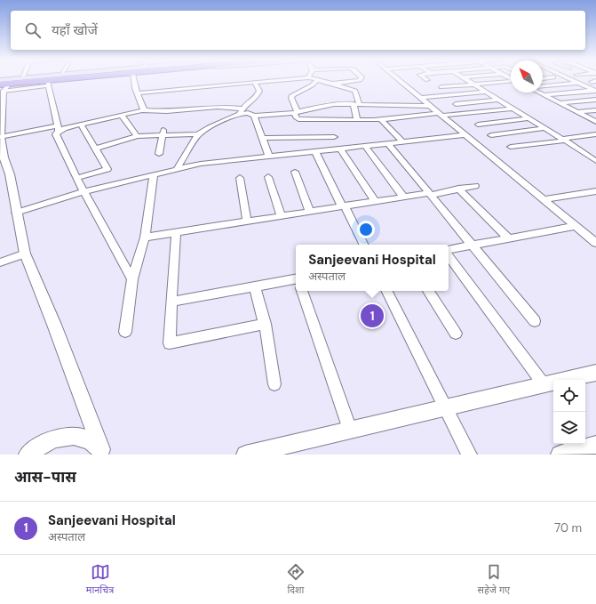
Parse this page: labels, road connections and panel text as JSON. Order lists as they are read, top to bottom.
{
  "north": "top left",
  "page": {
    "search": "यहाँ खोजें",
    "popup": ["Sanjeevani Hospital", "अस्पताल"],
    "pins": "1",
    "heading": "आस-पास",
    "list": [
      {
        "mark": "1",
        "name": "Sanjeevani Hospital",
        "note": "अस्पताल",
        "value": "70 m"
      }
    ],
    "nav": ["मानचित्र", "दिशा", "सहेजे गए"]
  }
}
